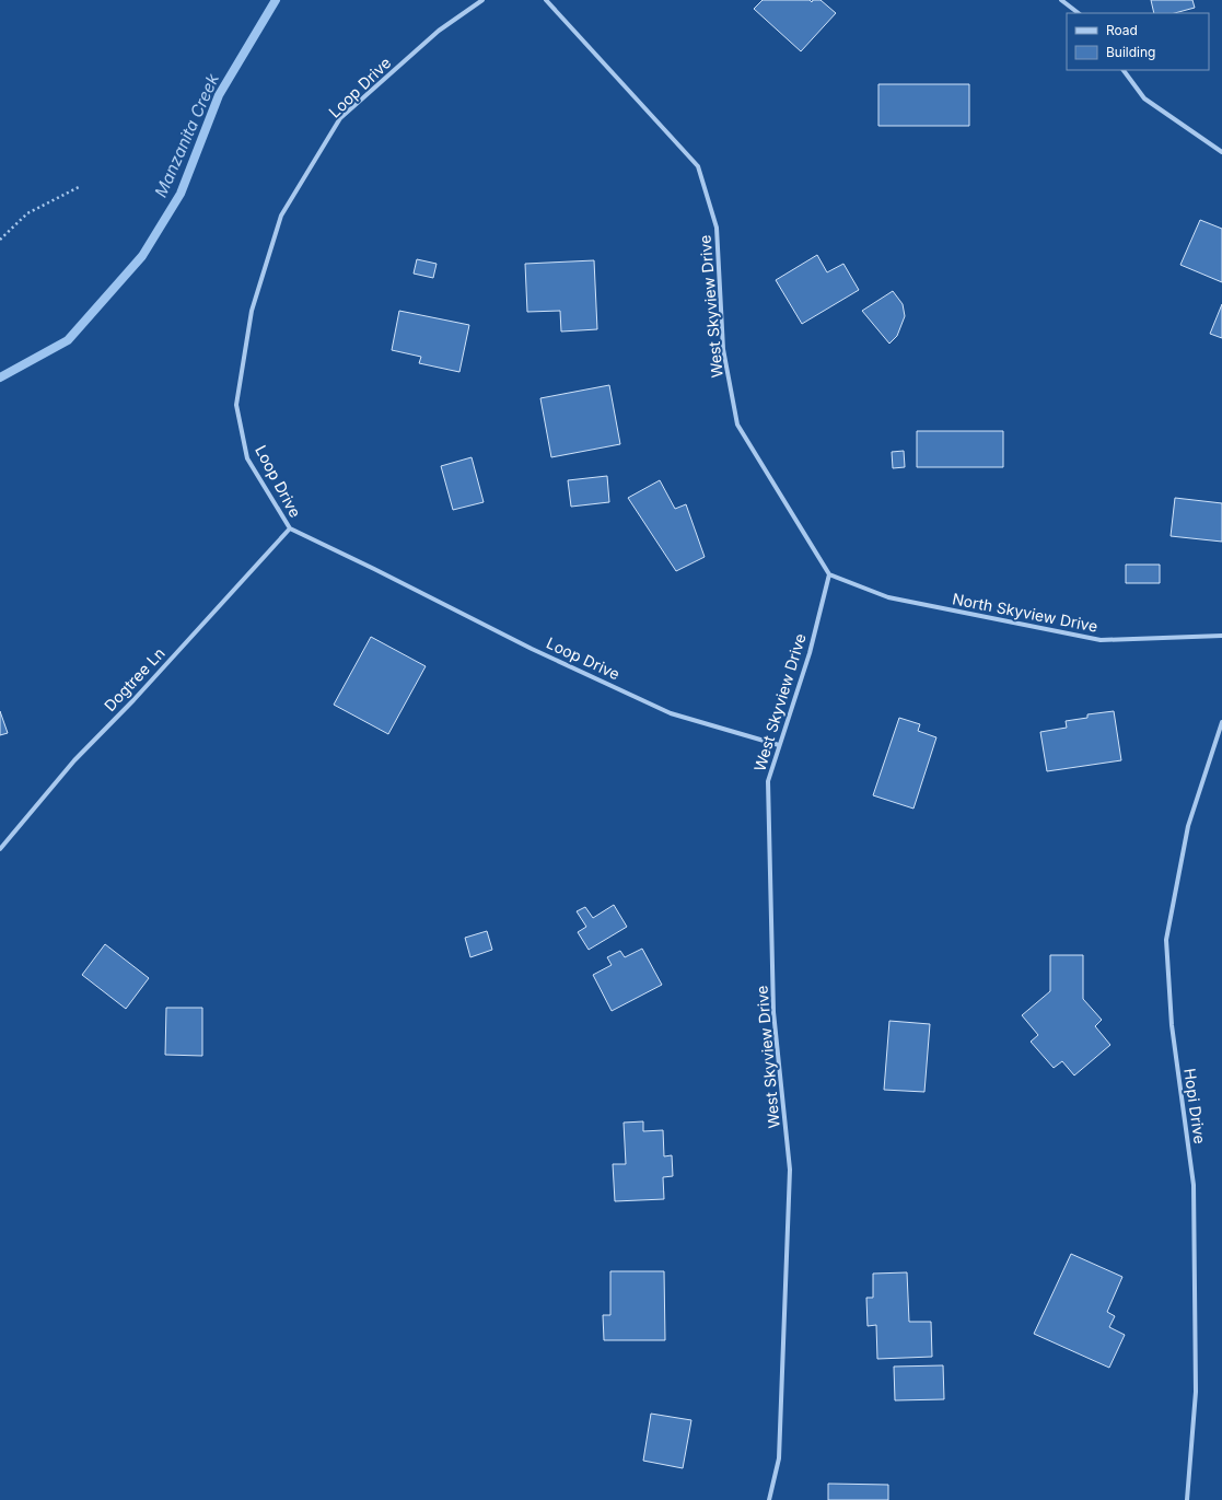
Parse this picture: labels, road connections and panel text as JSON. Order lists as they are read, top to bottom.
{
  "streets": {
    "street": [
      "Loop Drive",
      "West Skyview Drive",
      "North Skyview Drive",
      "Dogtree Ln",
      "Hopi Drive"
    ]
  },
  "crossings": [
    ["Loop Drive", "West Skyview Drive"],
    ["Loop Drive", "Dogtree Ln"],
    ["West Skyview Drive", "North Skyview Drive"]
  ],
  "water": ["Manzanita Creek"],
  "legend": ["Road", "Building"]
}
